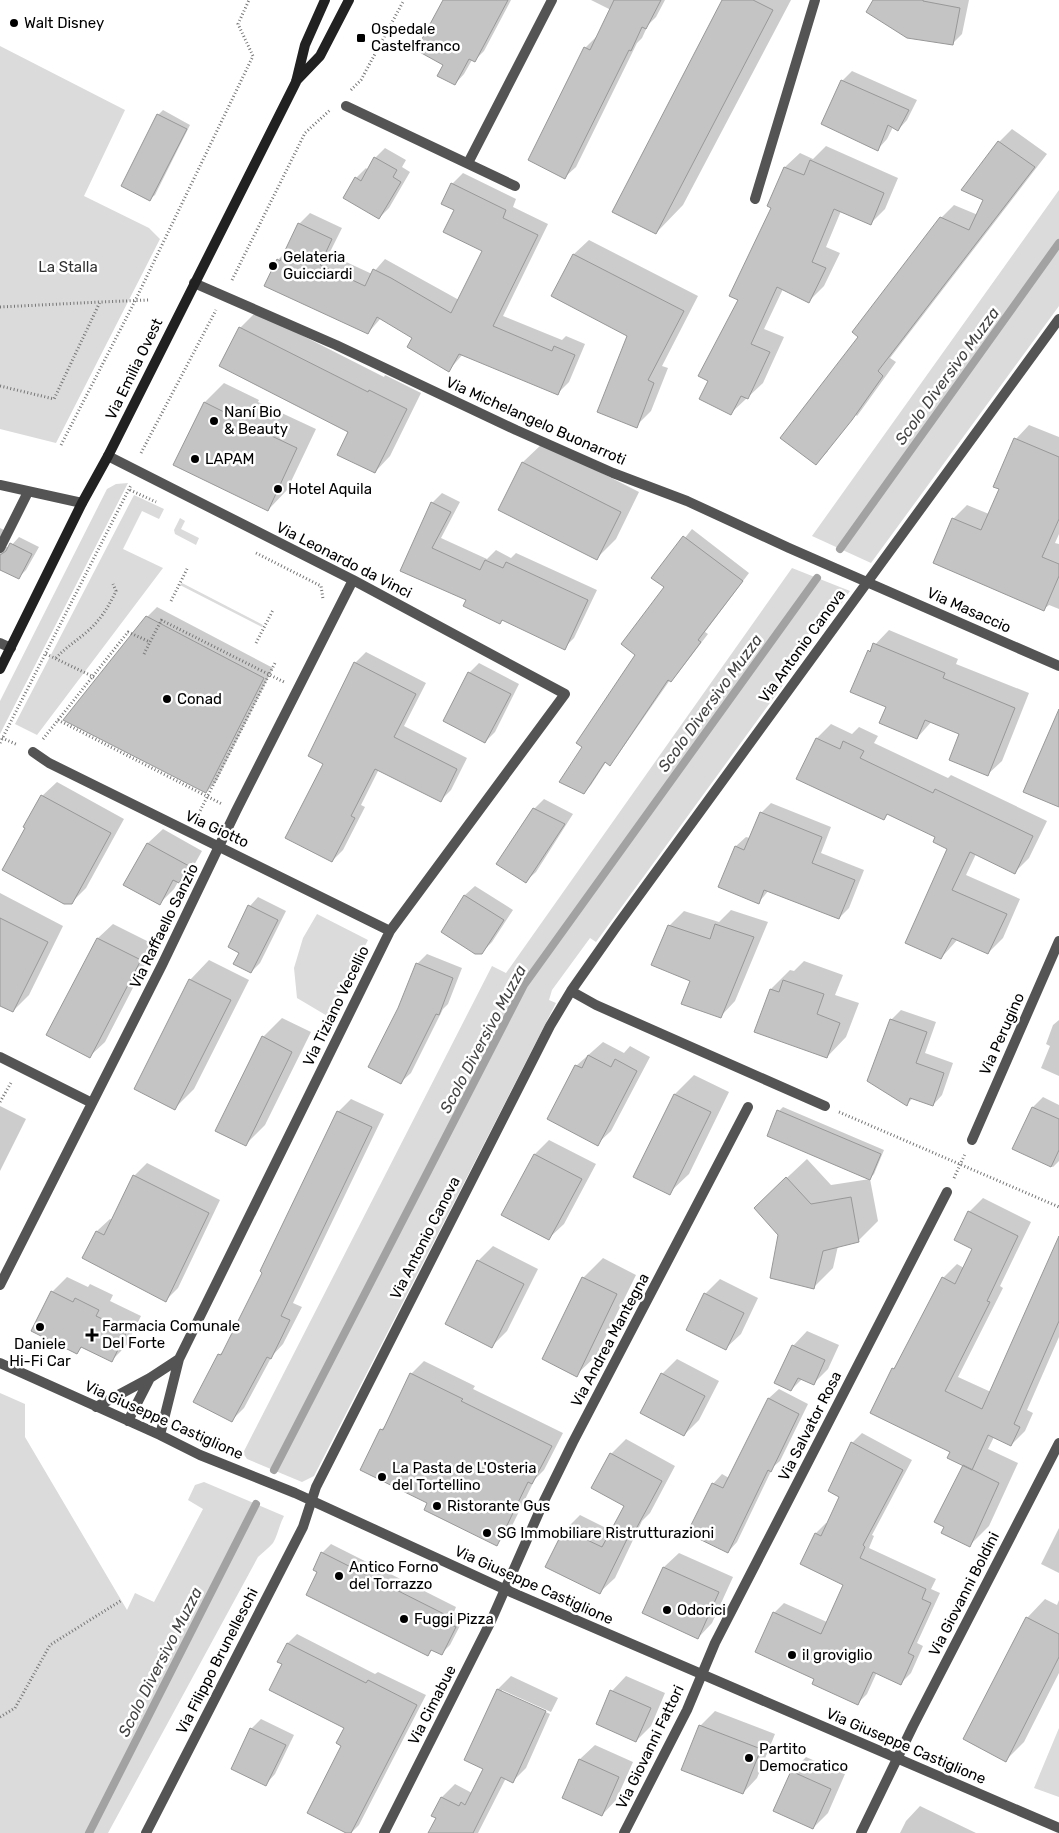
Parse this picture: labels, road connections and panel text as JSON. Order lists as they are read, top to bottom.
{
  "streets": {
    "main road": ["Via Emilia Ovest"],
    "street": [
      "Via Michelangelo Buonarroti",
      "Via Leonardo da Vinci",
      "Via Masaccio",
      "Via Antonio Canova",
      "Via Giotto",
      "Via Raffaello Sanzio",
      "Via Tiziano Vecellio",
      "Via Perugino",
      "Via Andrea Mantegna",
      "Via Giuseppe Castiglione",
      "Via Salvator Rosa",
      "Via Giovanni Boldini",
      "Via Filippo Brunelleschi",
      "Via Cimabue",
      "Via Giovanni Fattori"
    ]
  },
  "crossings": [
    ["Via Emilia Ovest", "Via Michelangelo Buonarroti"],
    ["Via Emilia Ovest", "Via Leonardo da Vinci"],
    ["Via Michelangelo Buonarroti", "Via Masaccio"],
    ["Via Michelangelo Buonarroti", "Via Antonio Canova"],
    ["Via Leonardo da Vinci", "Via Raffaello Sanzio"],
    ["Via Leonardo da Vinci", "Via Tiziano Vecellio"],
    ["Via Masaccio", "Via Antonio Canova"],
    ["Via Antonio Canova", "Via Giuseppe Castiglione"],
    ["Via Antonio Canova", "Via Filippo Brunelleschi"],
    ["Via Giotto", "Via Raffaello Sanzio"],
    ["Via Giotto", "Via Tiziano Vecellio"],
    ["Via Tiziano Vecellio", "Via Giuseppe Castiglione"],
    ["Via Andrea Mantegna", "Via Giuseppe Castiglione"],
    ["Via Andrea Mantegna", "Via Cimabue"],
    ["Via Giuseppe Castiglione", "Via Salvator Rosa"],
    ["Via Giuseppe Castiglione", "Via Giovanni Boldini"],
    ["Via Giuseppe Castiglione", "Via Filippo Brunelleschi"],
    ["Via Giuseppe Castiglione", "Via Cimabue"],
    ["Via Giuseppe Castiglione", "Via Giovanni Fattori"],
    ["Via Salvator Rosa", "Via Giovanni Fattori"]
  ],
  "water": ["Scolo Diversivo Muzza"],
  "parks": ["La Stalla"],
  "places": {
    "other": [
      "Walt Disney",
      "Gelateria Guicciardi",
      "Naní Bio & Beauty",
      "LAPAM",
      "Hotel Aquila",
      "Conad",
      "Daniele Hi-Fi Car",
      "La Pasta de L'Osteria del Tortellino",
      "Ristorante Gus",
      "SG Immobiliare Ristrutturazioni",
      "Antico Forno del Torrazzo",
      "Odorici",
      "Fuggi Pizza",
      "il groviglio",
      "Partito Democratico"
    ],
    "transit": ["Ospedale Castelfranco"],
    "health": ["Farmacia Comunale Del Forte"]
  }
}
